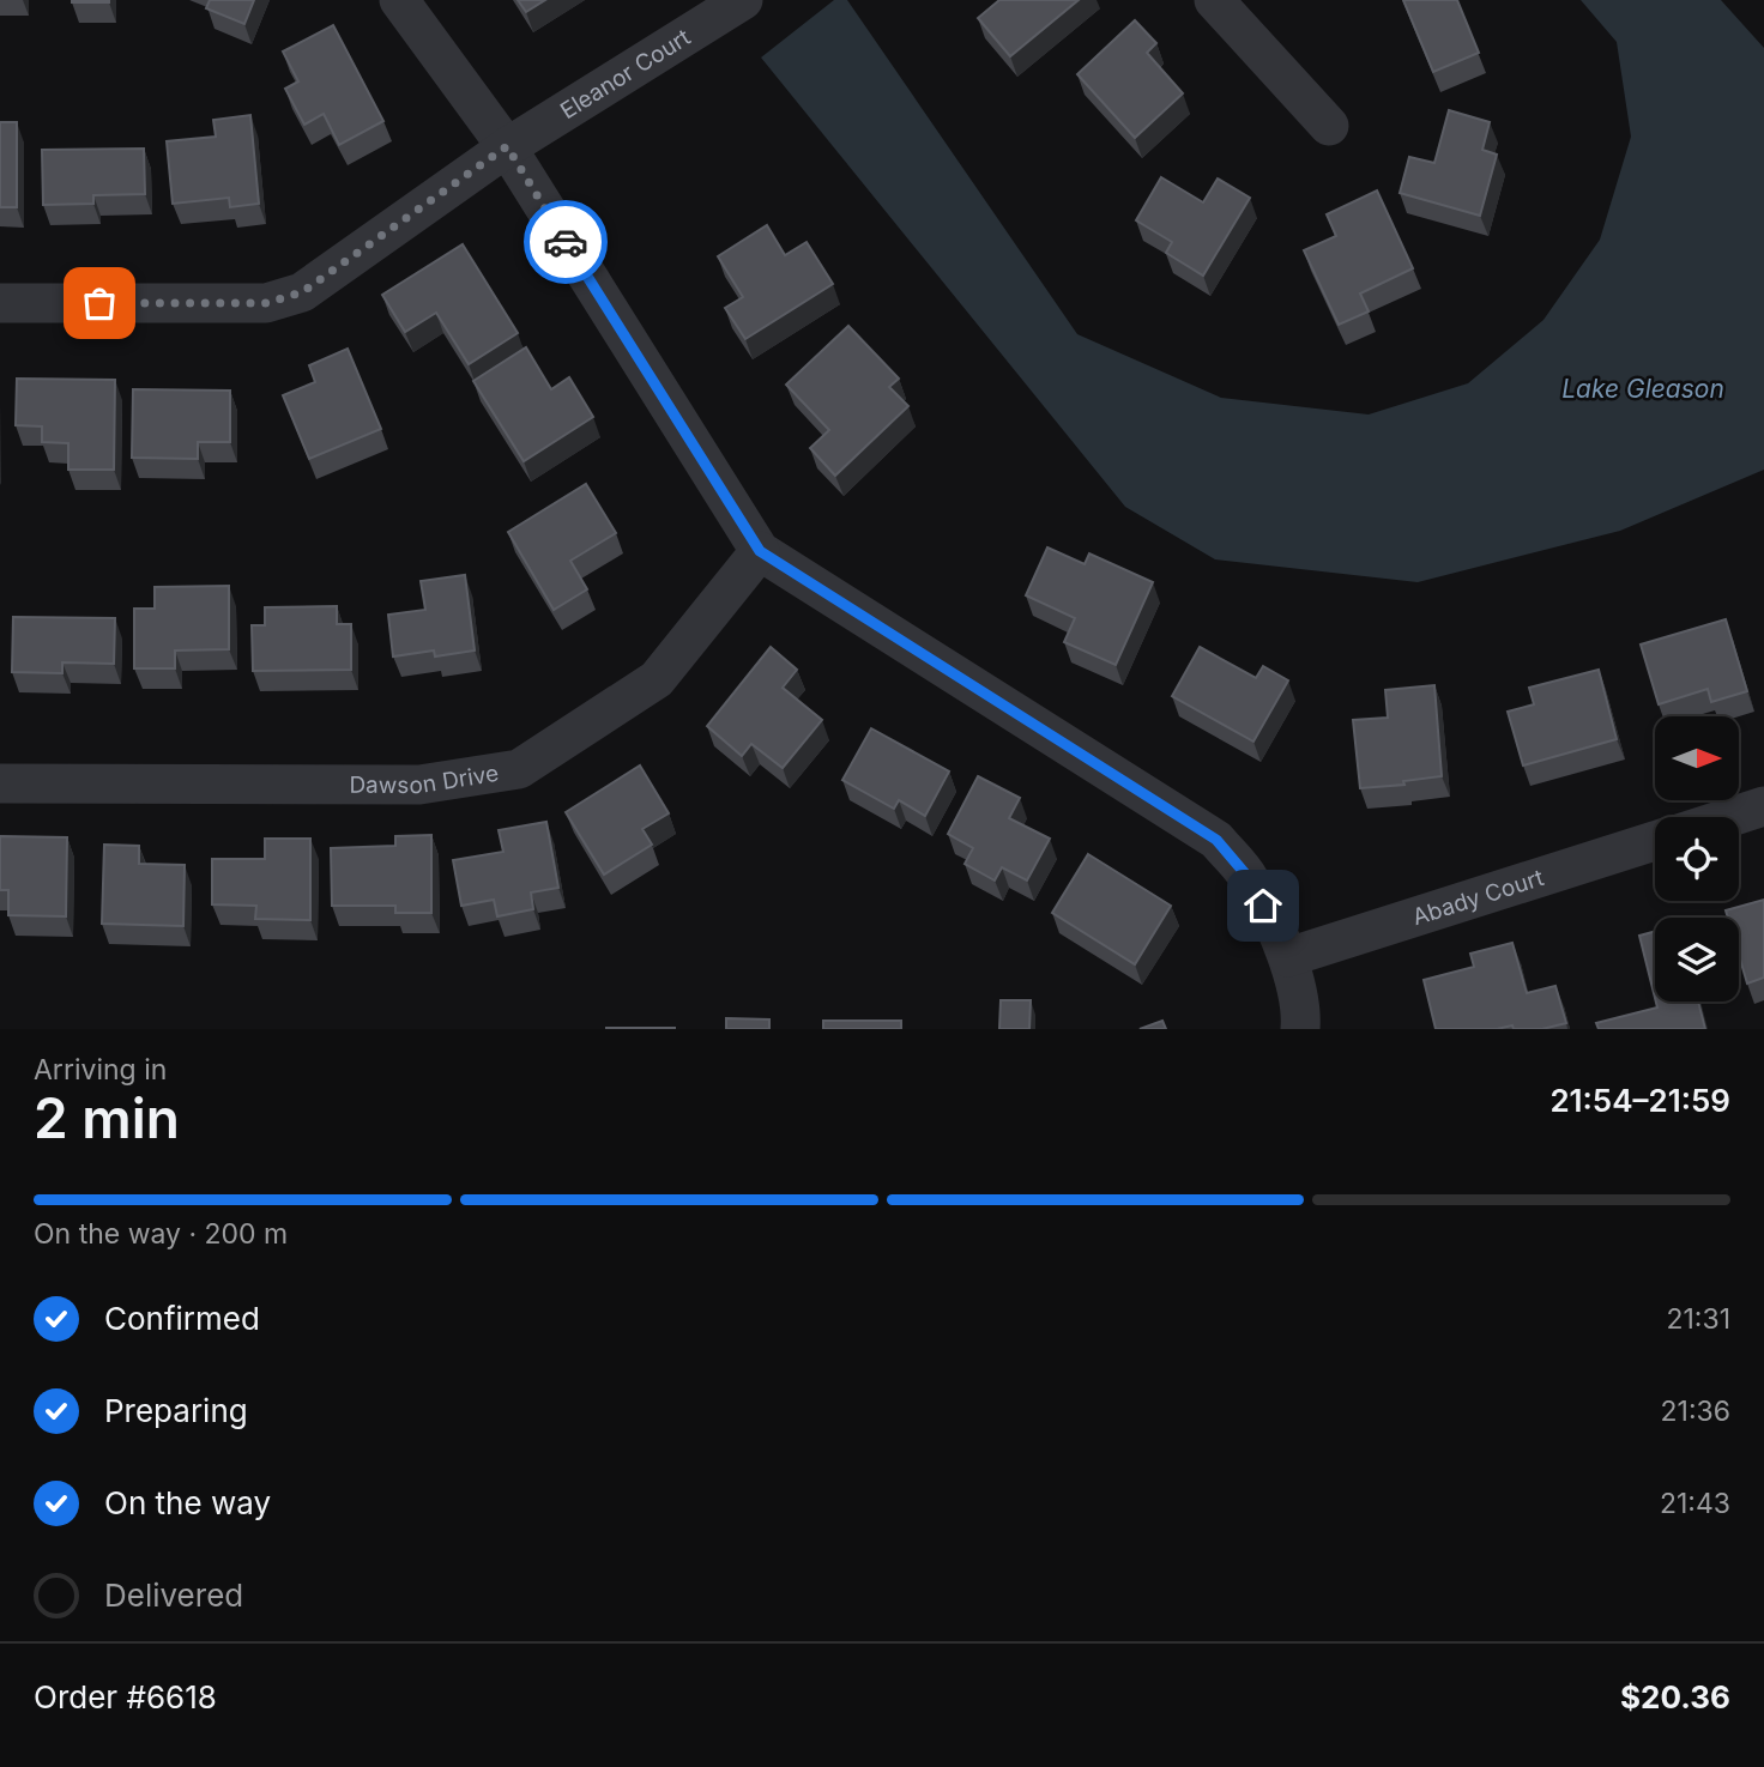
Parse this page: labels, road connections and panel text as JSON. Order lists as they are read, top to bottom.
{
  "streets": {
    "street": ["Eleanor Court", "Dawson Drive", "Abady Court"]
  },
  "water": ["Lake Gleason"],
  "north": "right",
  "page": {
    "heading": ["2 min", "Arriving in", "21:54–21:59"],
    "panel": ["Order #6618", "$20.36"],
    "bar": "On the way · 200 m",
    "list": [
      ["Confirmed", "21:31"],
      ["Preparing", "21:36"],
      ["On the way", "21:43"],
      "Delivered"
    ]
  }
}
